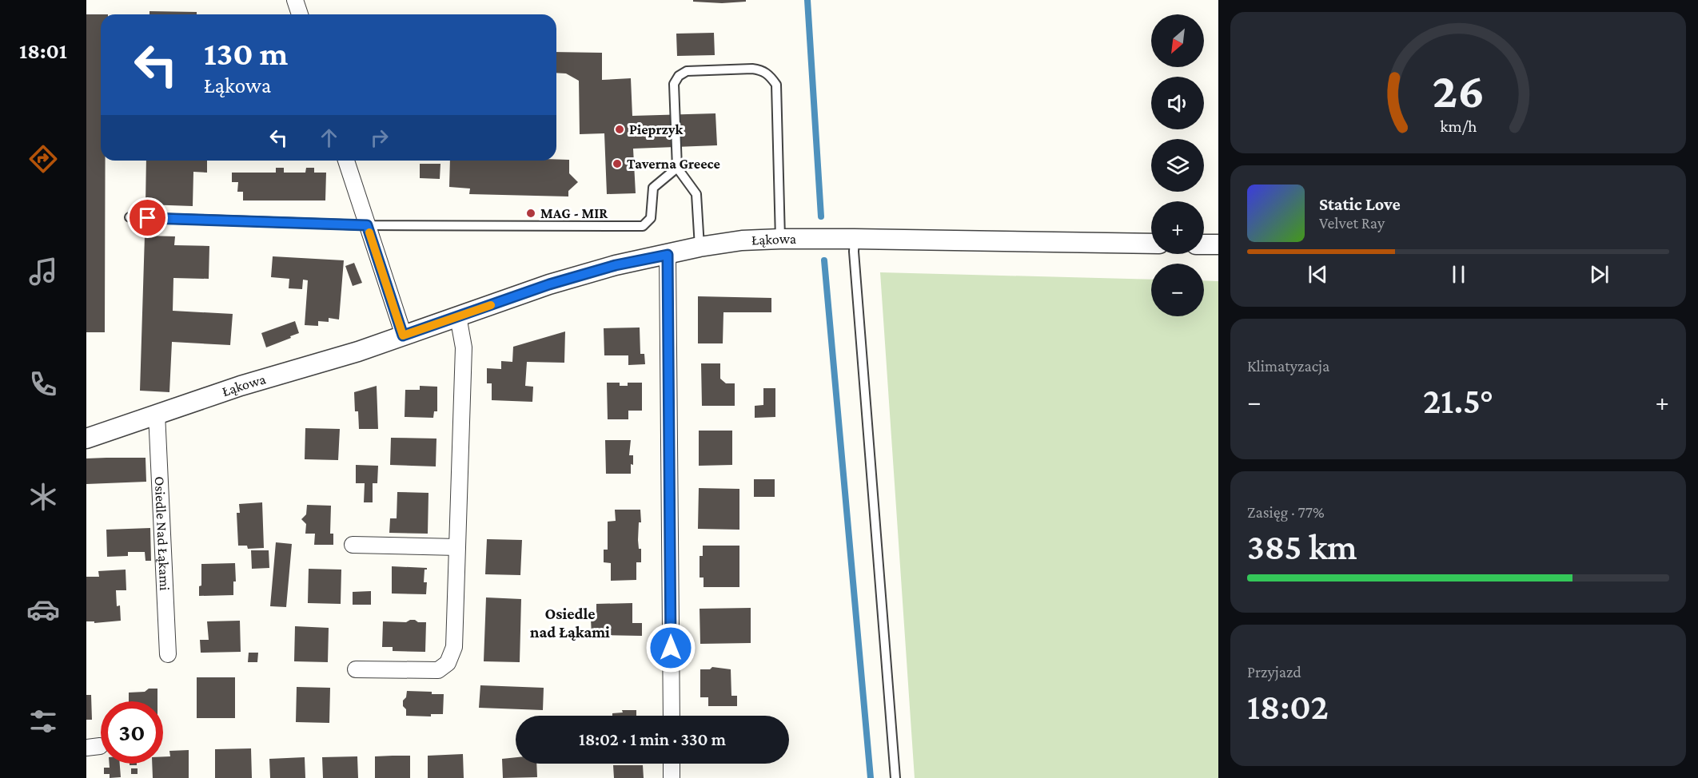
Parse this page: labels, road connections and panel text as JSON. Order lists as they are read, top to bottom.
{
  "streets": {
    "street": ["Łąkowa", "Osiedle Nad Łąkami"]
  },
  "crossings": [
    ["Łąkowa", "Osiedle Nad Łąkami"]
  ],
  "districts": ["Osiedle nad Łąkami"],
  "places": ["Pieprzyk", "Taverna Greece", "MAG - MIR"],
  "north": "bottom left",
  "page": {
    "tabs": "18:01",
    "map_buttons": ["+", "−"],
    "turn": ["130 m", "Łąkowa"],
    "song": ["Static Love", "Velvet Ray"],
    "tile": [
      "Klimatyzacja",
      ["Zasięg · 77%", "385 km"],
      ["Przyjazd", "18:02"]
    ],
    "heat": ["−", "21.5°", "+"],
    "limit": "30",
    "trip": "18:02 · 1 min · 330 m",
    "gauge": ["26", "km/h"]
  }
}
